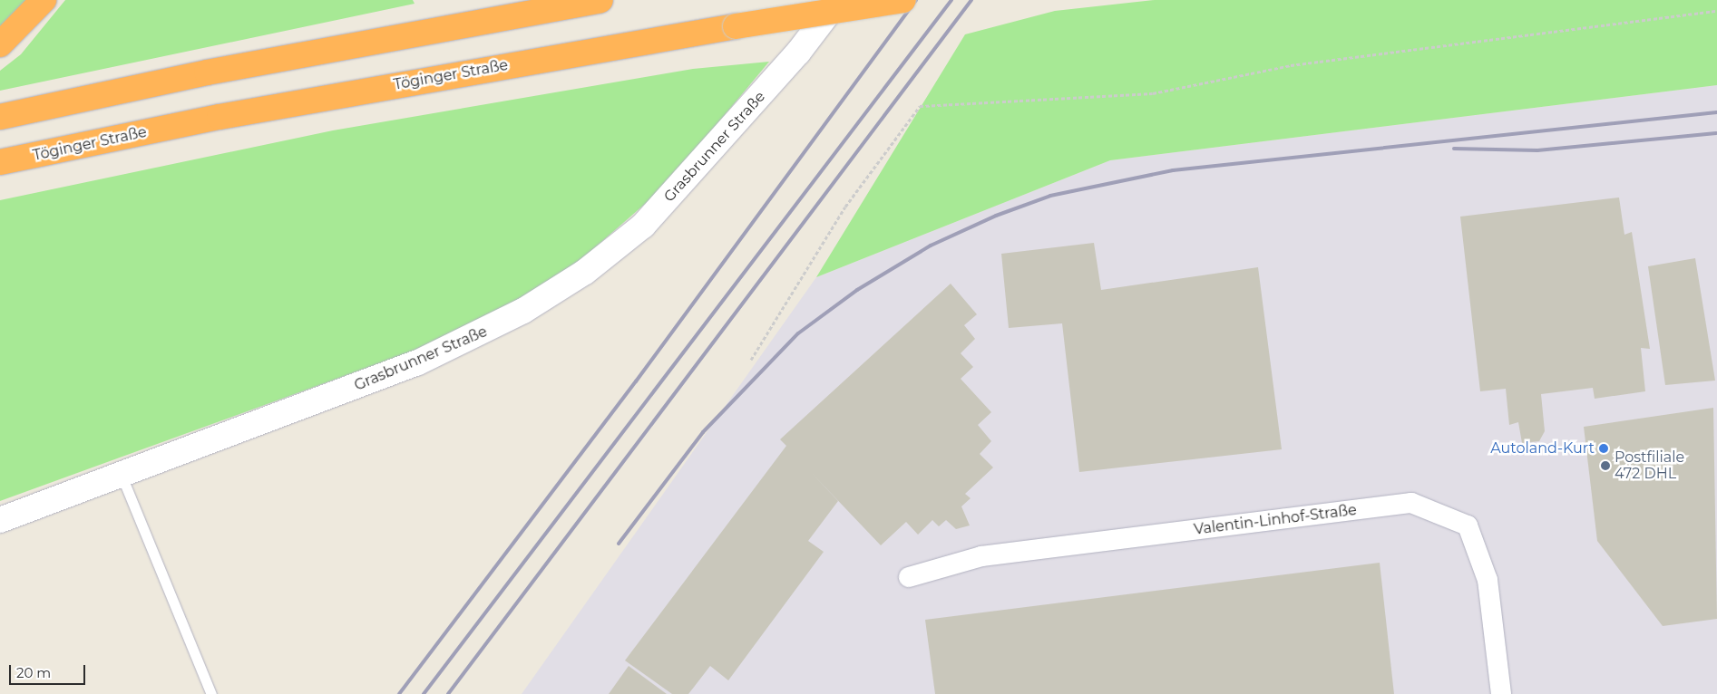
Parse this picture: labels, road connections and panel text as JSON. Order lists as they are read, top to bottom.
{
  "streets": {
    "highway": ["Töginger Straße"],
    "street": ["Grasbrunner Straße", "Valentin-Linhof-Straße"]
  },
  "places": ["Autoland-Kurt", "Postfiliale 472 DHL"],
  "scale_bar": "20 m"
}
